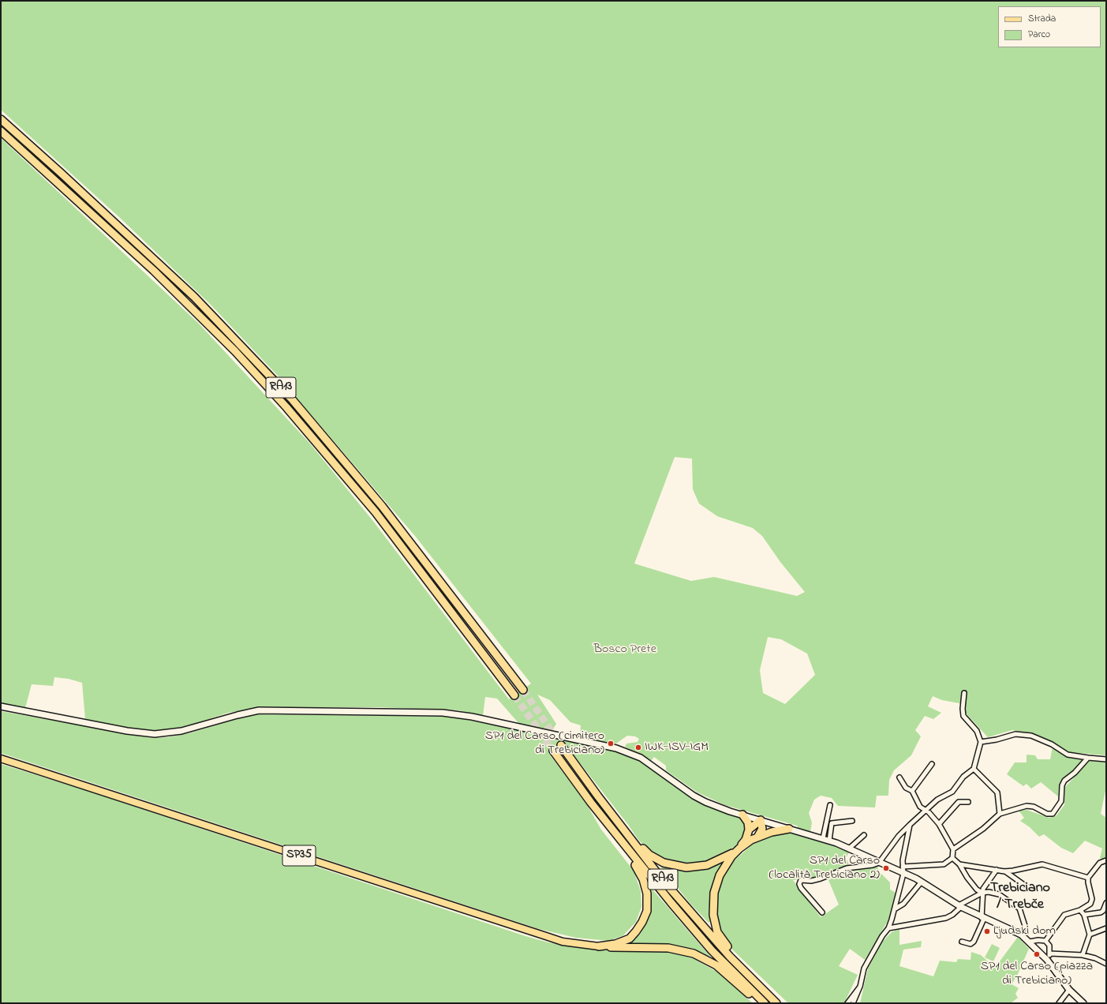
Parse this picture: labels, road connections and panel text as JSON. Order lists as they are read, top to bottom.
{
  "streets": {
    "highway": ["RA13"],
    "main road": ["SP35"]
  },
  "districts": ["Trebiciano / Trebče"],
  "parks": ["Bosco Prete"],
  "places": [
    "SP1 del Carso (cimitero di Trebiciano)",
    "IWK-ISV-IGM",
    "SP1 del Carso (località Trebiciano 2)",
    "Ljudski dom",
    "SP1 del Carso (piazza di Trebiciano)"
  ],
  "legend": ["Strada", "Parco"]
}
